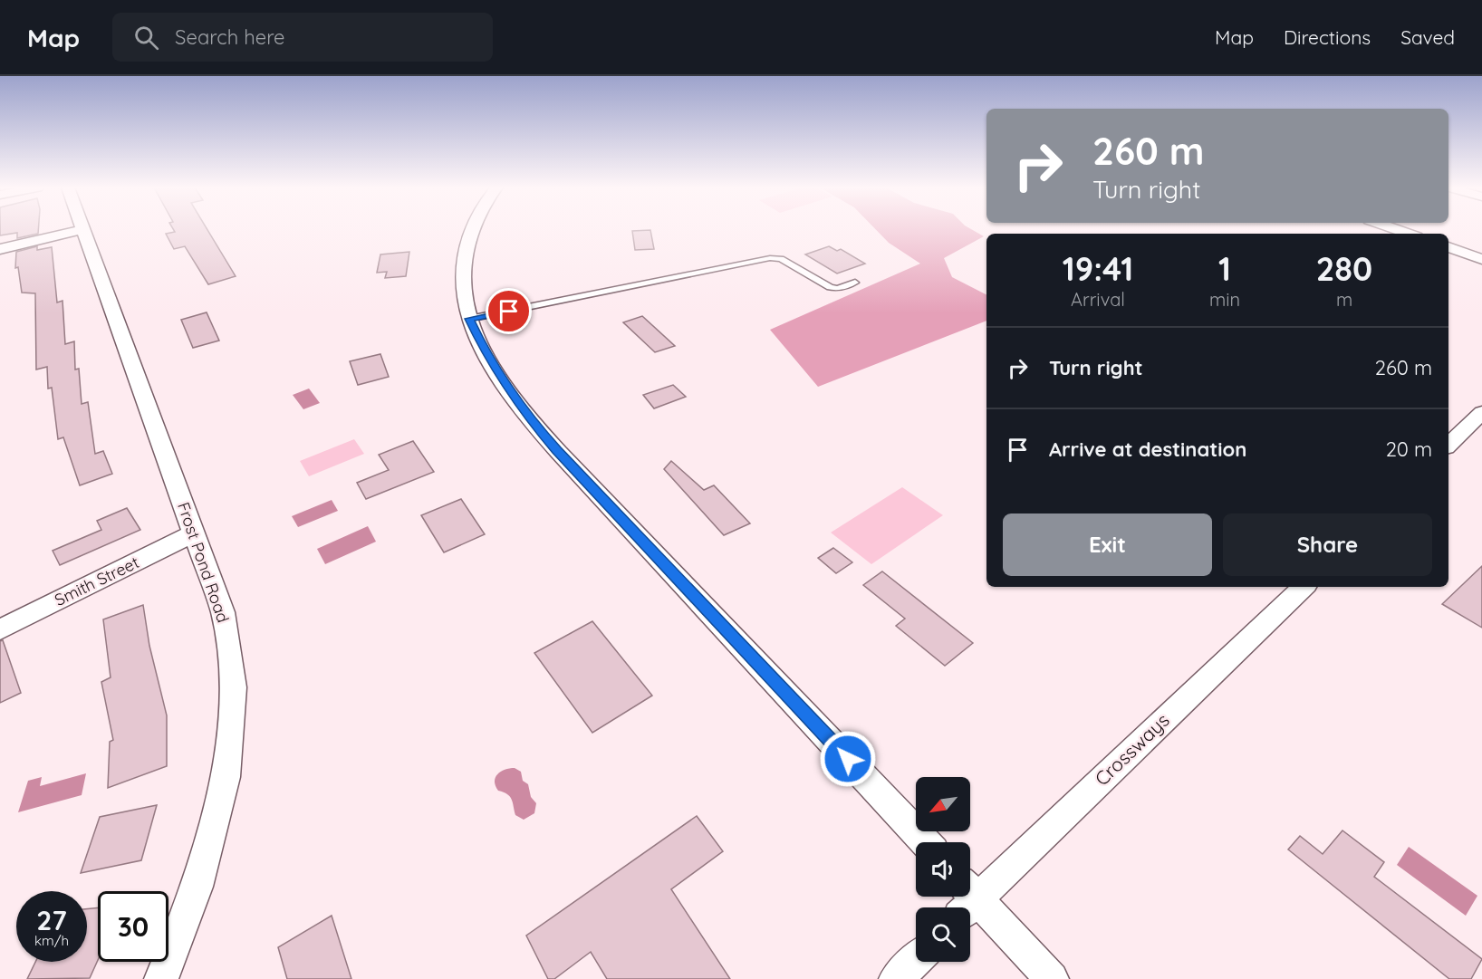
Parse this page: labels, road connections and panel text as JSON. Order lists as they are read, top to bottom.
{
  "streets": {
    "street": ["Frost Pond Road", "Smith Street", "Crossways"]
  },
  "crossings": [
    ["Frost Pond Road", "Smith Street"]
  ],
  "north": "bottom left",
  "page": {
    "header": "Map",
    "search": "Search here",
    "nav": ["Map", "Directions", "Saved"],
    "turn": ["260 m", "Turn right"],
    "eta": [
      "19:41",
      "Arrival",
      "1",
      "min",
      "280",
      "m"
    ],
    "list": [
      {
        "name": "Turn right",
        "value": "260 m"
      },
      {
        "name": "Arrive at destination",
        "value": "20 m"
      }
    ],
    "buttons": ["Exit", "Share"],
    "speed": "27 km/h",
    "limit": "30"
  }
}
